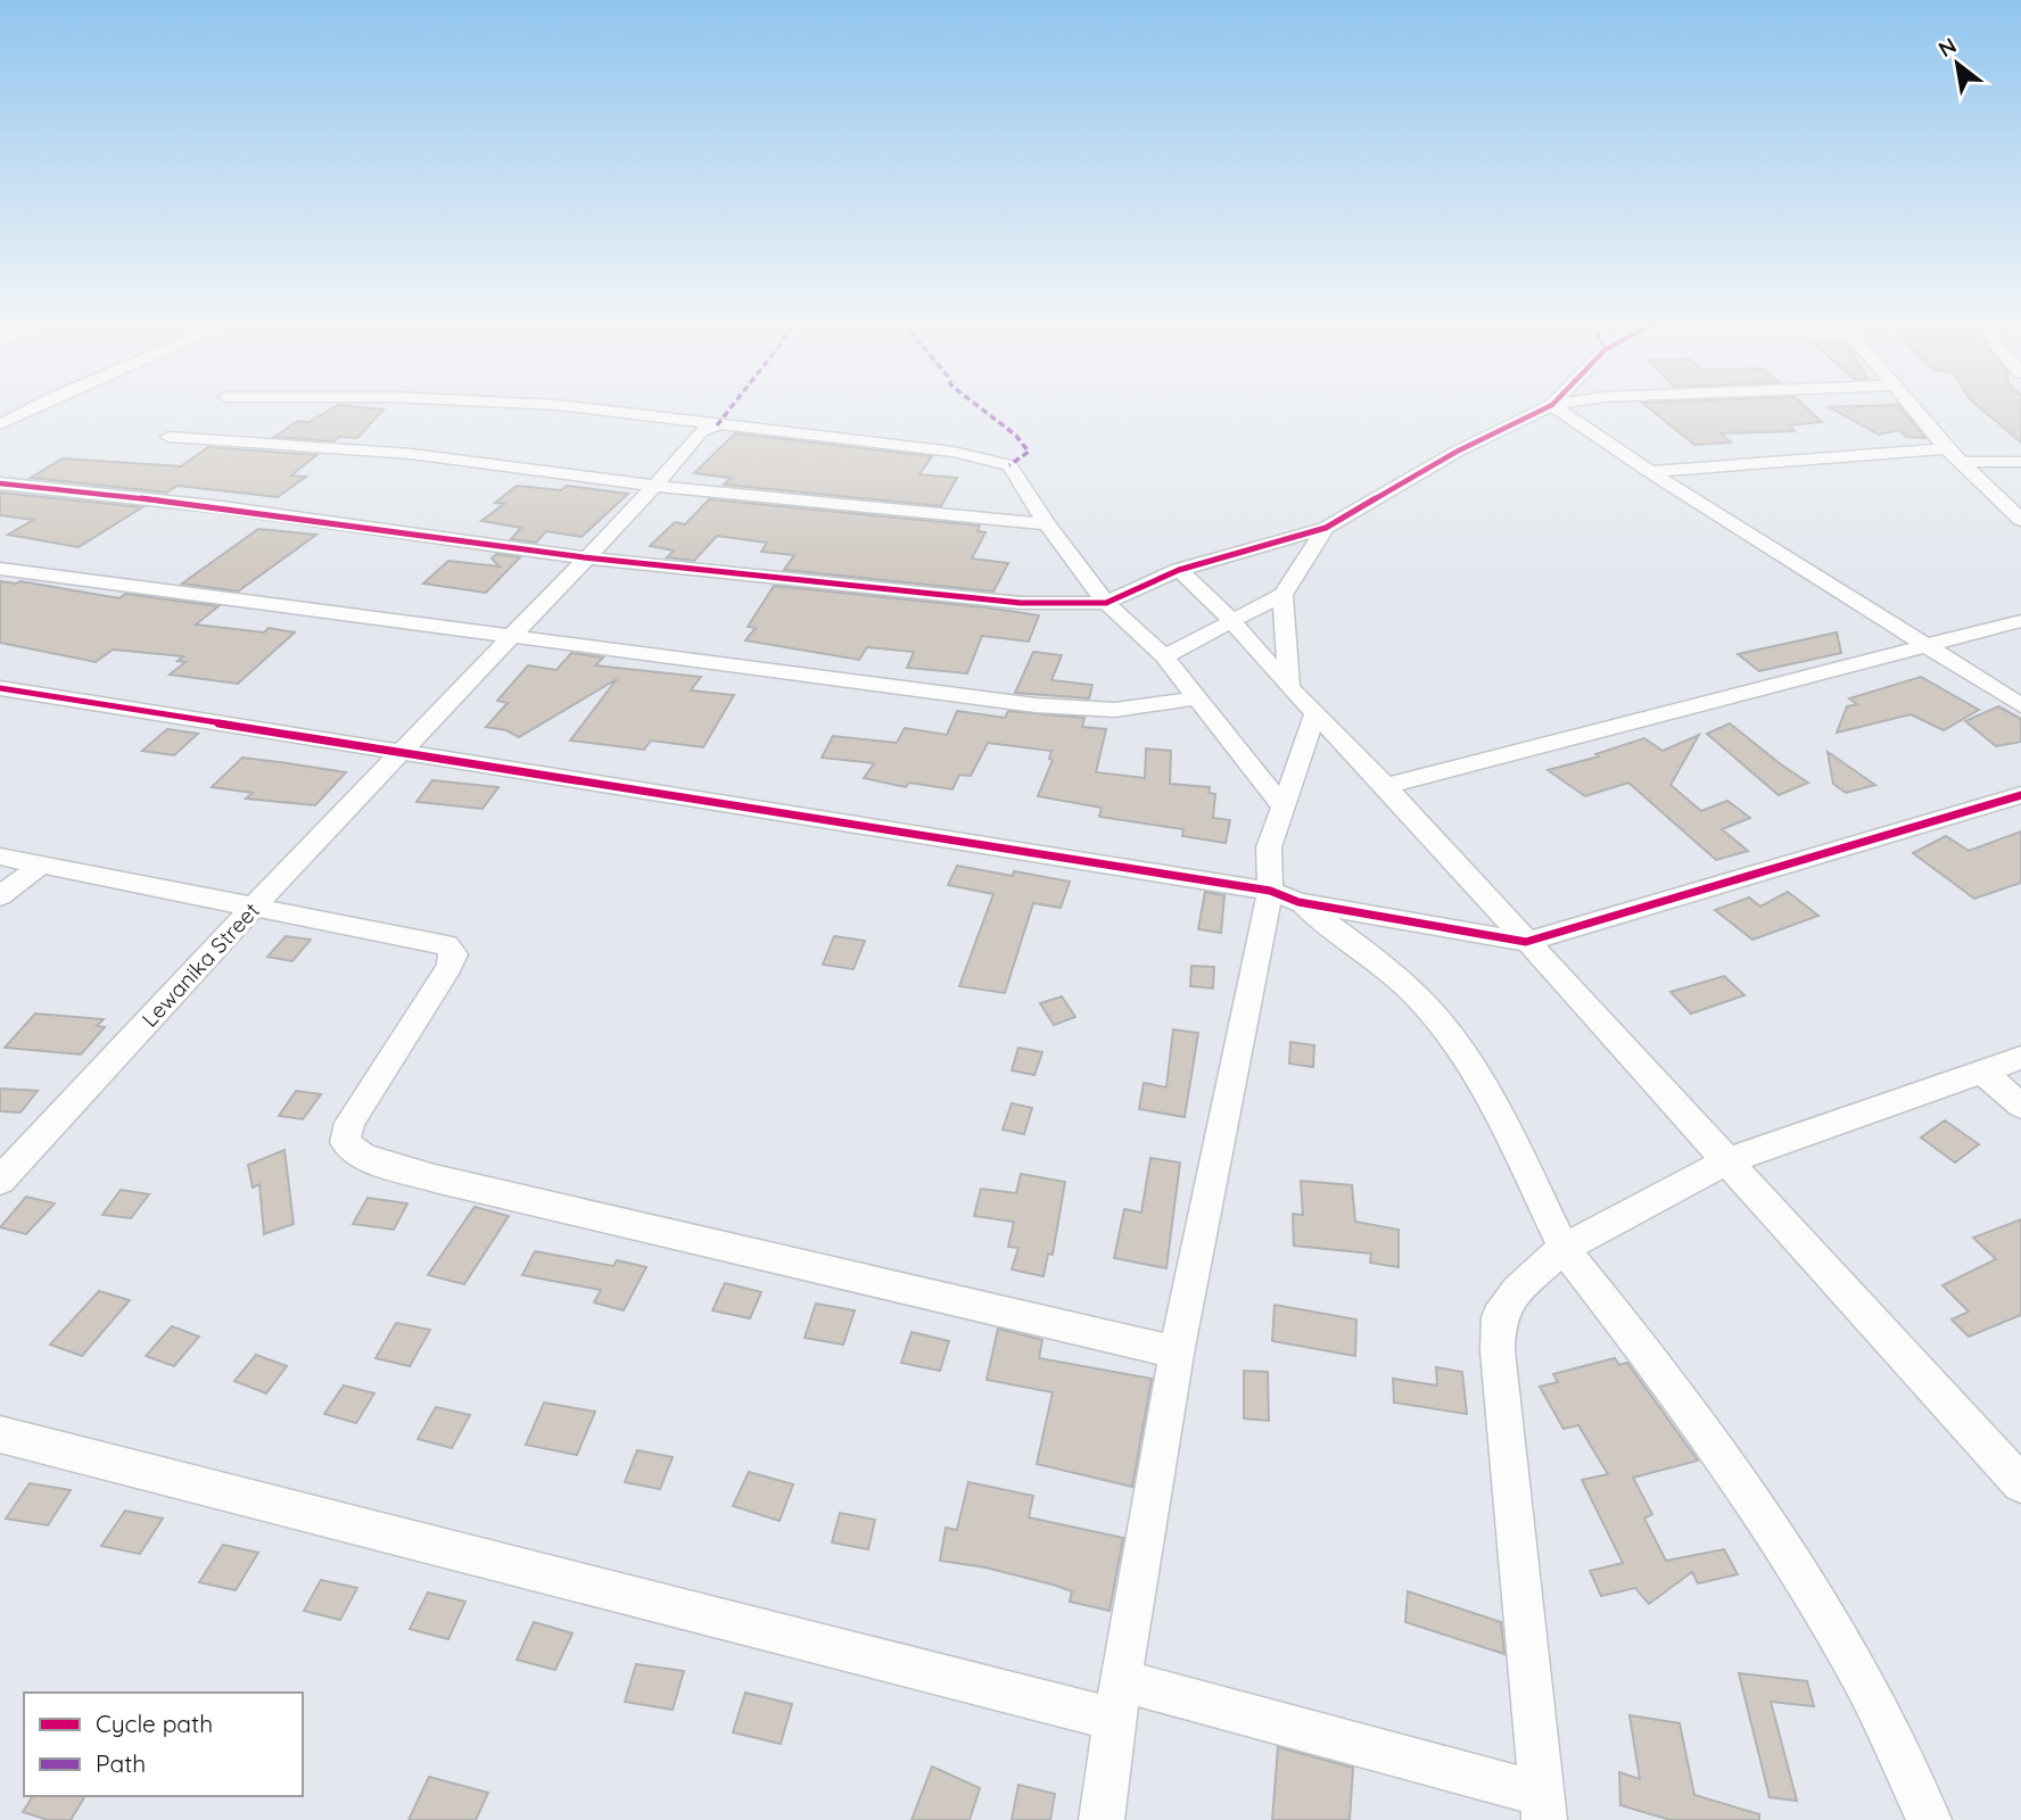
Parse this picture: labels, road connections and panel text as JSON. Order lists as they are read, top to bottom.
{
  "streets": {
    "street": ["Lewanika Street"]
  },
  "legend": ["Cycle path", "Path"],
  "north": "top left"
}
